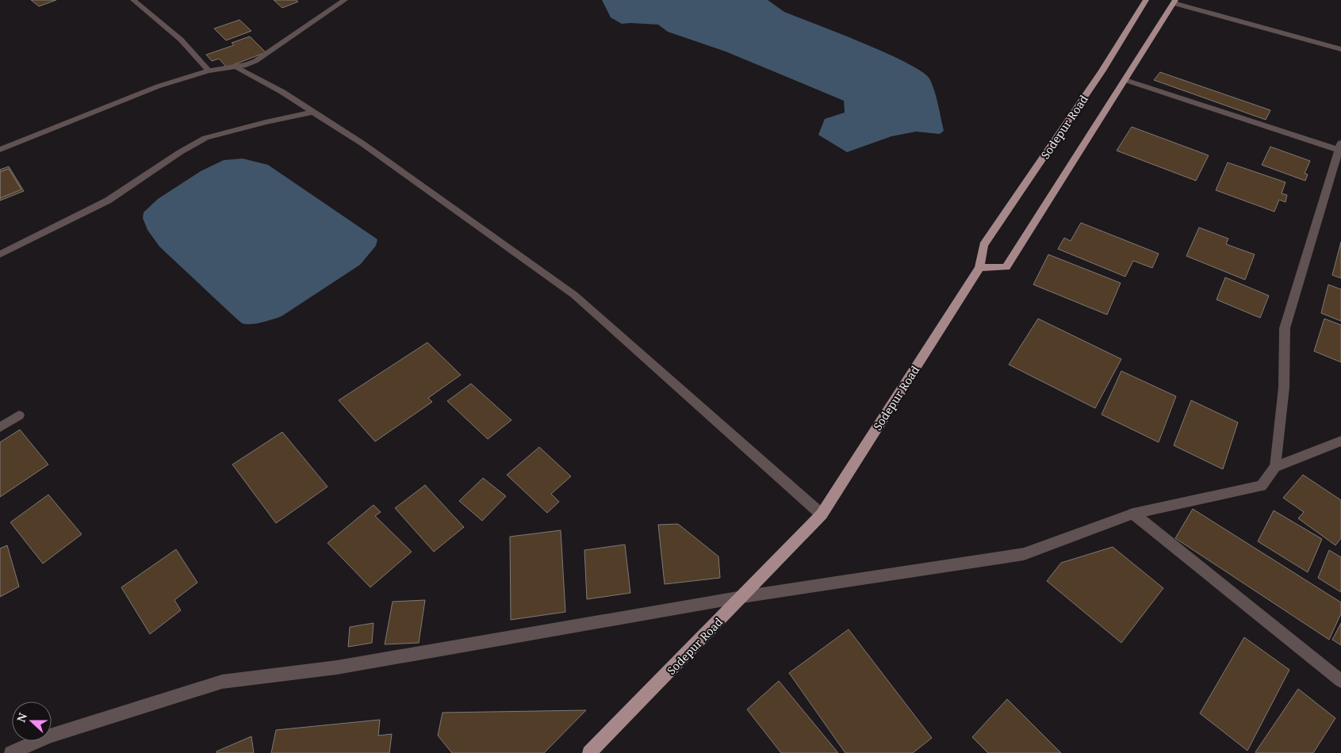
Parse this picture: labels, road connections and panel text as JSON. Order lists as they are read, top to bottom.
{
  "streets": {
    "main road": ["Sodepur Road"]
  },
  "north": "left"
}
